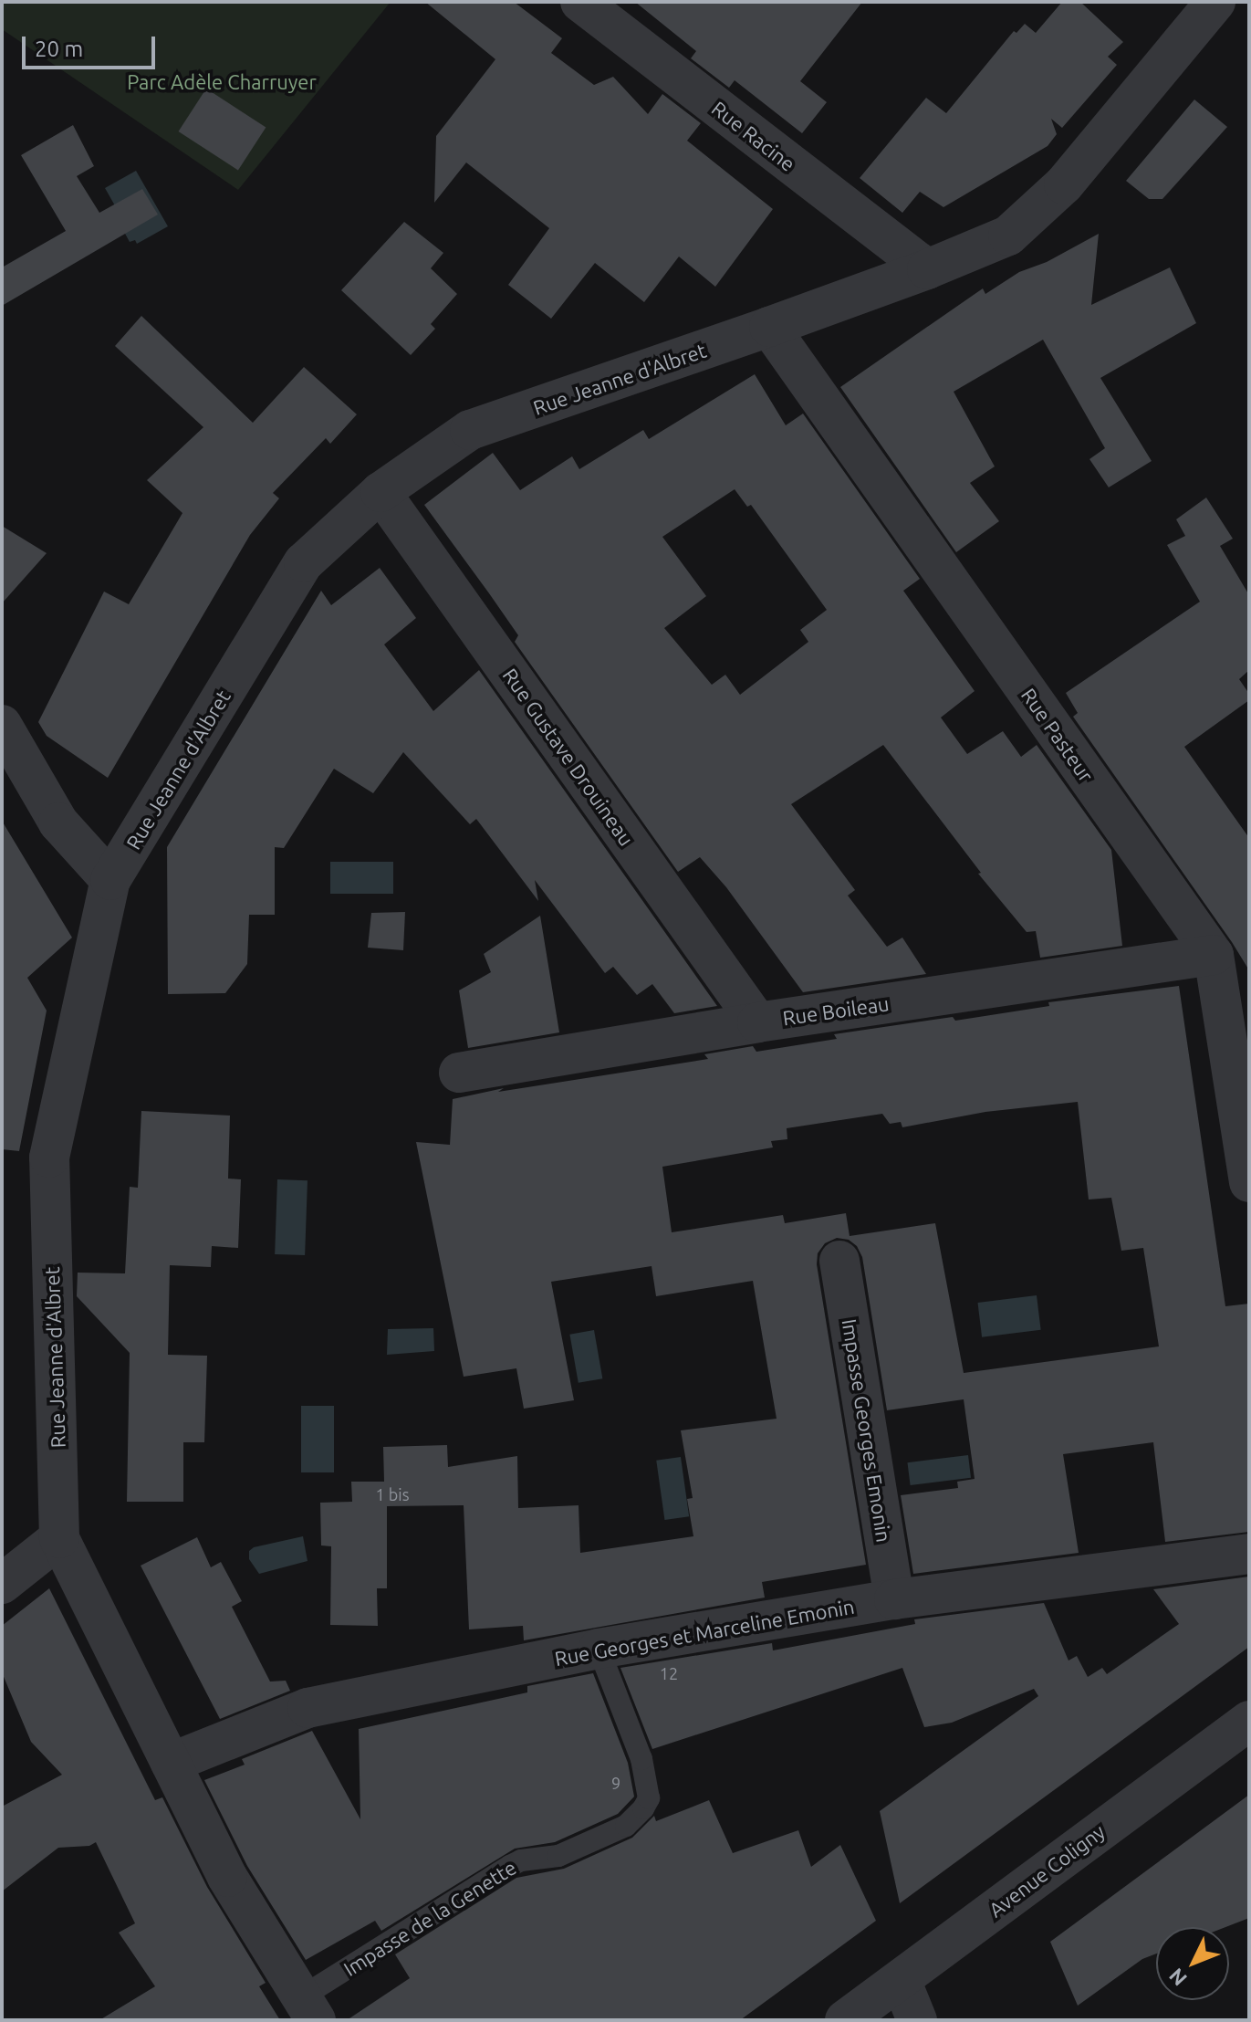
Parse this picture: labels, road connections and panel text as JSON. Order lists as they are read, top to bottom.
{
  "streets": {
    "street": [
      "Rue Racine",
      "Rue Jeanne d'Albret",
      "Rue Pasteur",
      "Rue Gustave Drouineau",
      "Rue Boileau",
      "Impasse Georges Emonin",
      "Rue Georges et Marceline Emonin",
      "Avenue Coligny"
    ],
    "lane": ["Impasse de la Genette"]
  },
  "crossings": [
    ["Rue Racine", "Rue Jeanne d'Albret"],
    ["Rue Jeanne d'Albret", "Rue Pasteur"],
    ["Rue Jeanne d'Albret", "Rue Gustave Drouineau"],
    ["Rue Jeanne d'Albret", "Rue Georges et Marceline Emonin"],
    ["Rue Jeanne d'Albret", "Impasse de la Genette"],
    ["Rue Pasteur", "Rue Boileau"],
    ["Rue Gustave Drouineau", "Rue Boileau"],
    ["Impasse Georges Emonin", "Rue Georges et Marceline Emonin"],
    ["Rue Georges et Marceline Emonin", "Impasse de la Genette"]
  ],
  "parks": ["Parc Adèle Charruyer"],
  "house_numbers": ["1 bis", "12", "9"],
  "scale_bar": "20 m",
  "north": "bottom left"
}
